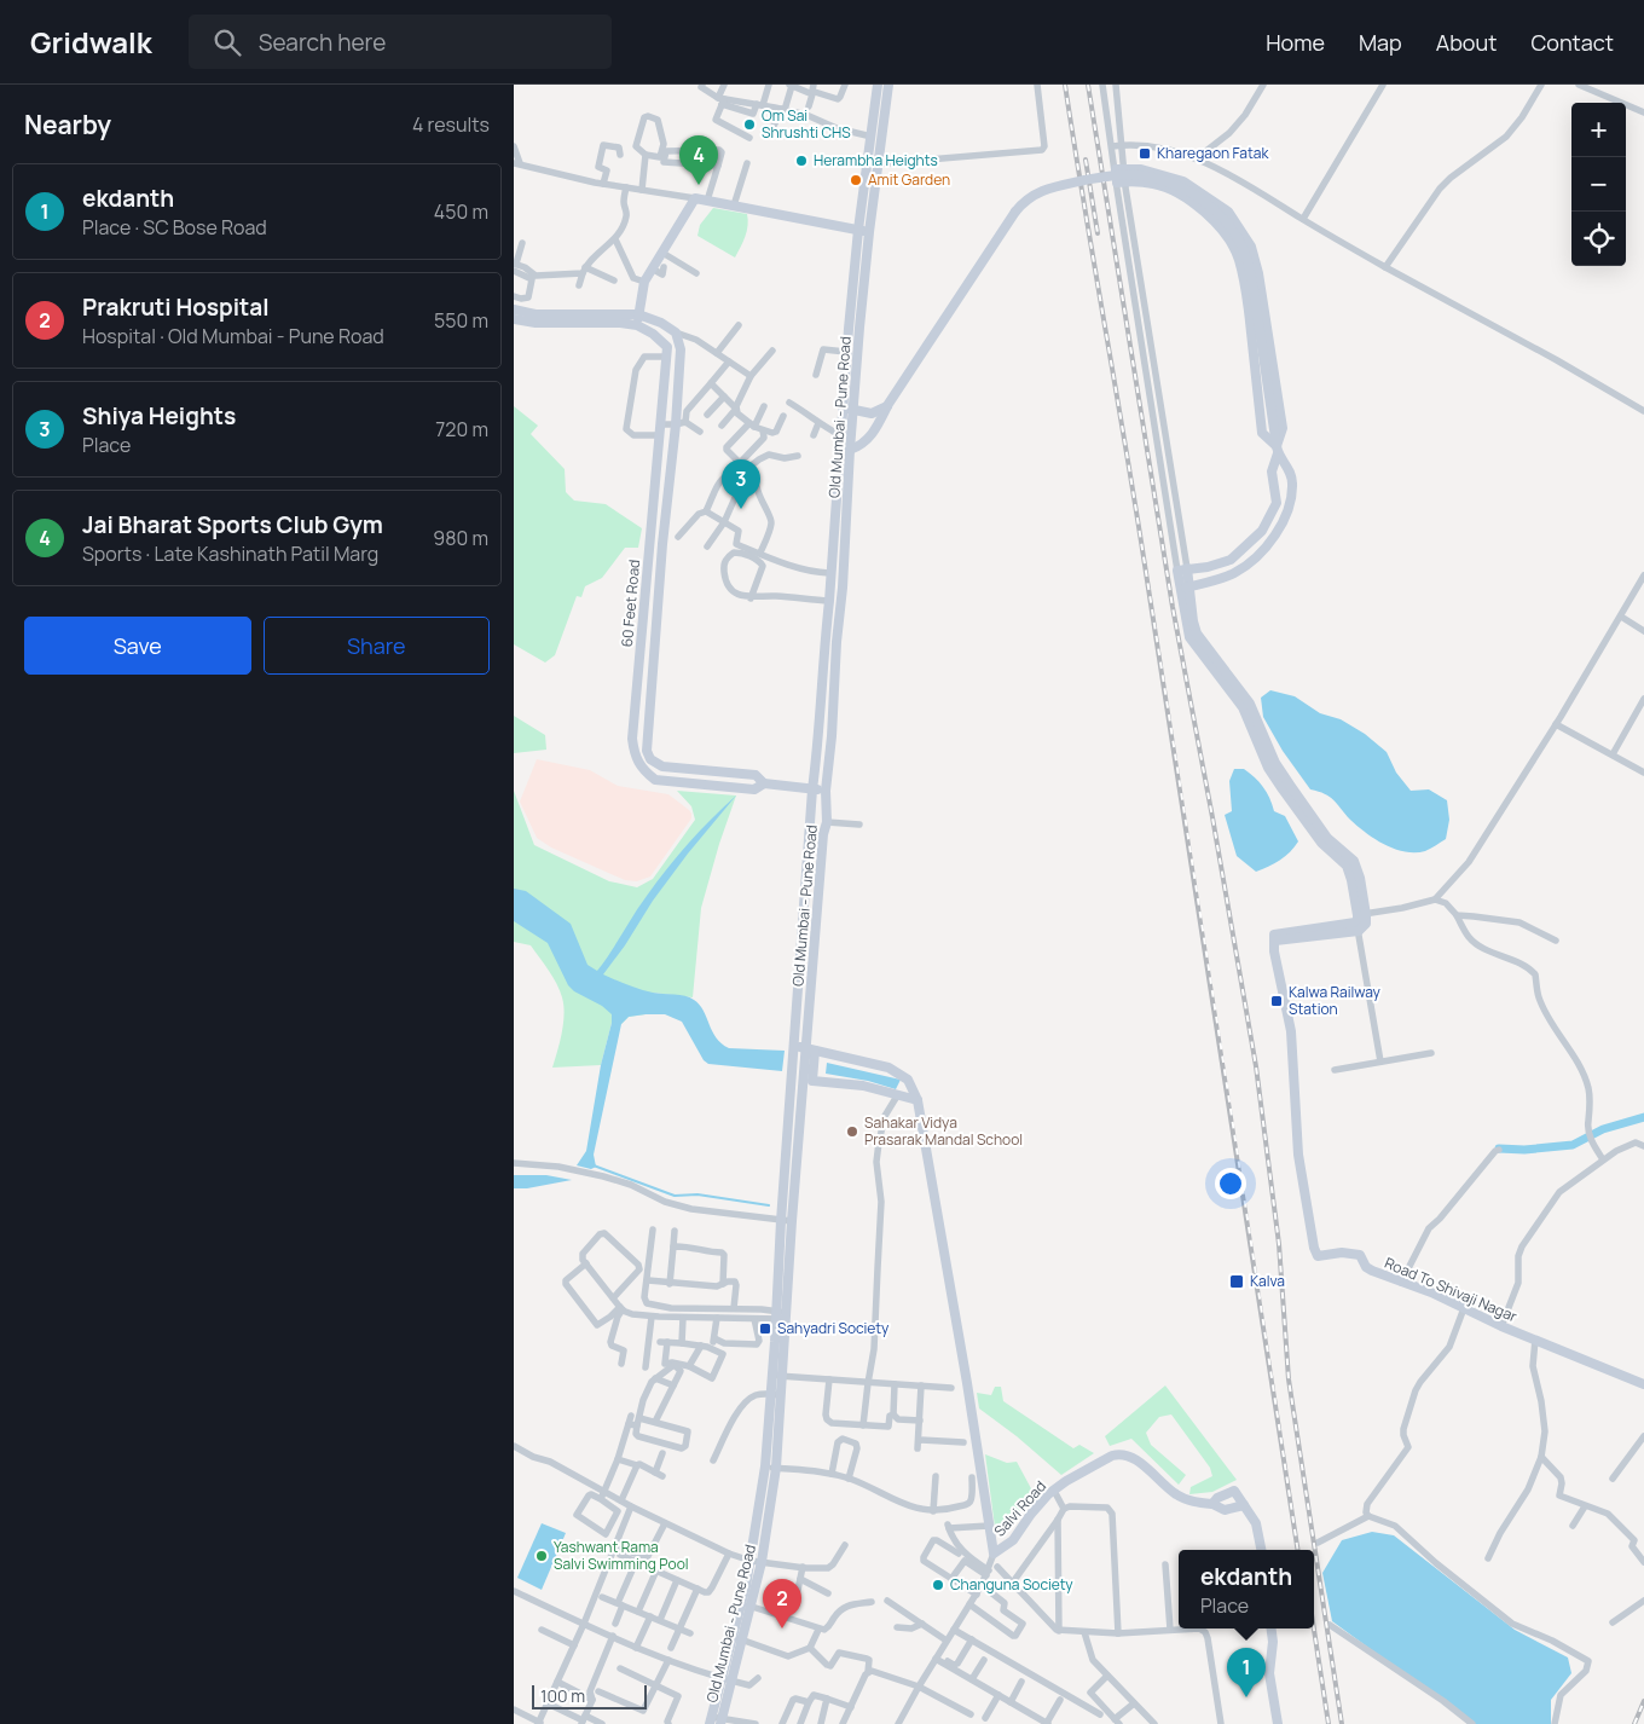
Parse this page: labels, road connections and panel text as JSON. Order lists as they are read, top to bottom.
{
  "streets": {
    "street": [
      "Old Mumbai - Pune Road",
      "60 Feet Road",
      "Road To Shivaji Nagar",
      "Salvi Road"
    ]
  },
  "crossings": [
    ["Old Mumbai - Pune Road", "60 Feet Road"]
  ],
  "places": {
    "other": [
      "Om Sai Shrushti CHS",
      "Herambha Heights",
      "Amit Garden",
      "Sahakar Vidya Prasarak Mandal School",
      "Yashwant Rama Salvi Swimming Pool",
      "Changuna Society"
    ],
    "transit": [
      "Kharegaon Fatak",
      "Kalwa Railway Station",
      "Kalva",
      "Sahyadri Society"
    ]
  },
  "scale_bar": "100 m",
  "page": {
    "header": "Gridwalk",
    "search": "Search here",
    "nav": [
      "Home",
      "Map",
      "About",
      "Contact"
    ],
    "heading": ["Nearby", "4 results"],
    "map_buttons": ["+", "−"],
    "pins": [
      "4",
      "3",
      "2",
      "1"
    ],
    "list": [
      {
        "mark": "1",
        "name": "ekdanth",
        "note": "Place · SC Bose Road",
        "value": "450 m"
      },
      {
        "mark": "2",
        "name": "Prakruti Hospital",
        "note": "Hospital · Old Mumbai - Pune Road",
        "value": "550 m"
      },
      {
        "mark": "3",
        "name": "Shiya Heights",
        "note": "Place",
        "value": "720 m"
      },
      {
        "mark": "4",
        "name": "Jai Bharat Sports Club Gym",
        "note": "Sports · Late Kashinath Patil Marg",
        "value": "980 m"
      }
    ],
    "buttons": ["Save", "Share"],
    "popup": ["ekdanth", "Place"],
    "scale": "100 m"
  }
}
